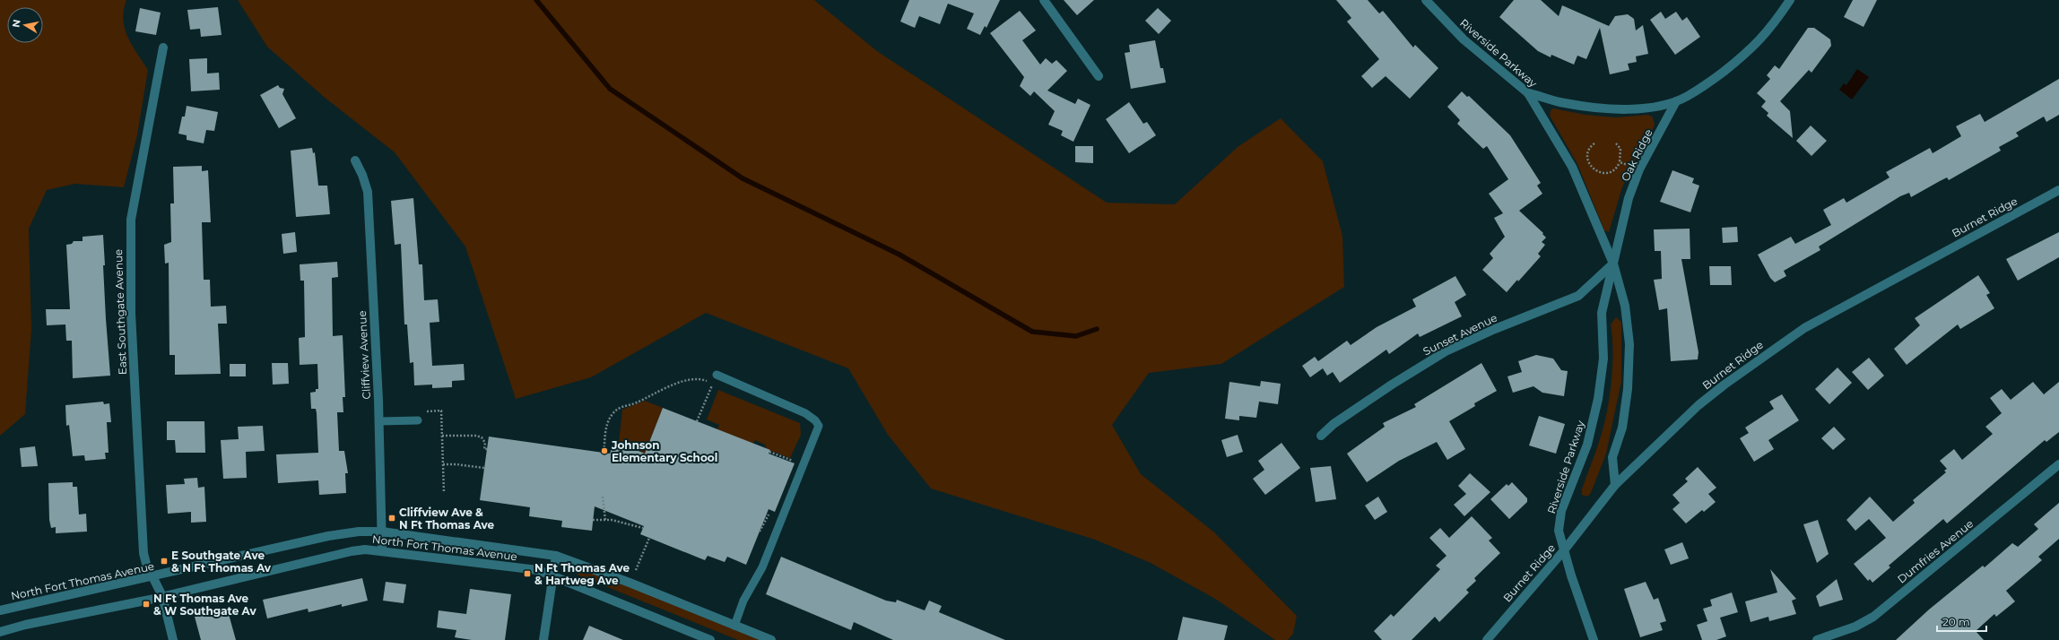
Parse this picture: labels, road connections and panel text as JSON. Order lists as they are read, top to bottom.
{
  "streets": {
    "street": [
      "Riverside Parkway",
      "Oak Ridge",
      "Burnet Ridge",
      "East Southgate Avenue",
      "Sunset Avenue",
      "Cliffview Avenue",
      "North Fort Thomas Avenue",
      "Dumfries Avenue"
    ]
  },
  "crossings": [
    ["Riverside Parkway", "Oak Ridge"],
    ["Riverside Parkway", "Burnet Ridge"],
    ["Riverside Parkway", "Sunset Avenue"],
    ["Oak Ridge", "Sunset Avenue"],
    ["East Southgate Avenue", "North Fort Thomas Avenue"],
    ["Cliffview Avenue", "North Fort Thomas Avenue"]
  ],
  "places": {
    "other": ["Johnson Elementary School"],
    "transit": [
      "Cliffview Ave & N Ft Thomas Ave",
      "E Southgate Ave & N Ft Thomas Av",
      "N Ft Thomas Ave & Hartweg Ave",
      "N Ft Thomas Ave & W Southgate Av"
    ]
  },
  "scale_bar": "20 m",
  "north": "left"
}
